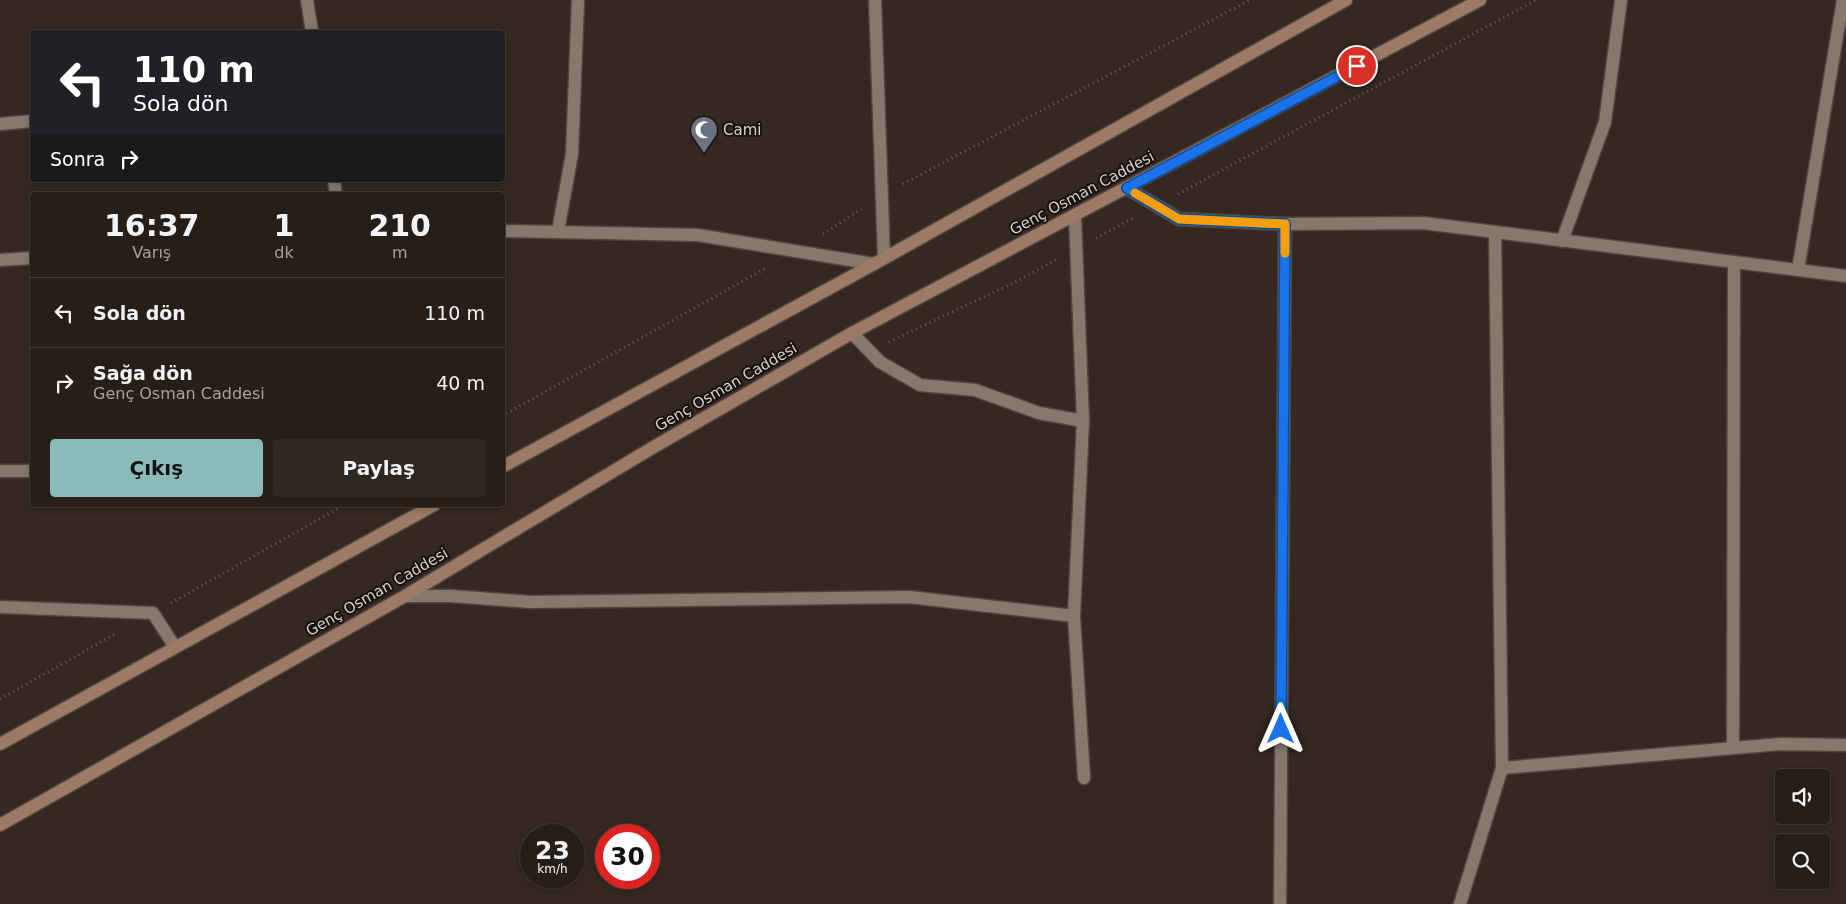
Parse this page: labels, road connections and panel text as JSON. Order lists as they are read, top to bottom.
{
  "streets": {
    "main road": ["Genç Osman Caddesi"]
  },
  "places": {
    "mosque": ["Cami"]
  },
  "page": {
    "turn": ["110 m", "Sola dön"],
    "then": "Sonra",
    "eta": [
      "16:37",
      "Varış",
      "1",
      "dk",
      "210",
      "m"
    ],
    "list": [
      {
        "name": "Sola dön",
        "value": "110 m"
      },
      {
        "name": "Sağa dön",
        "note": "Genç Osman Caddesi",
        "value": "40 m"
      }
    ],
    "buttons": ["Çıkış", "Paylaş"],
    "speed": "23 km/h",
    "limit": "30"
  }
}
